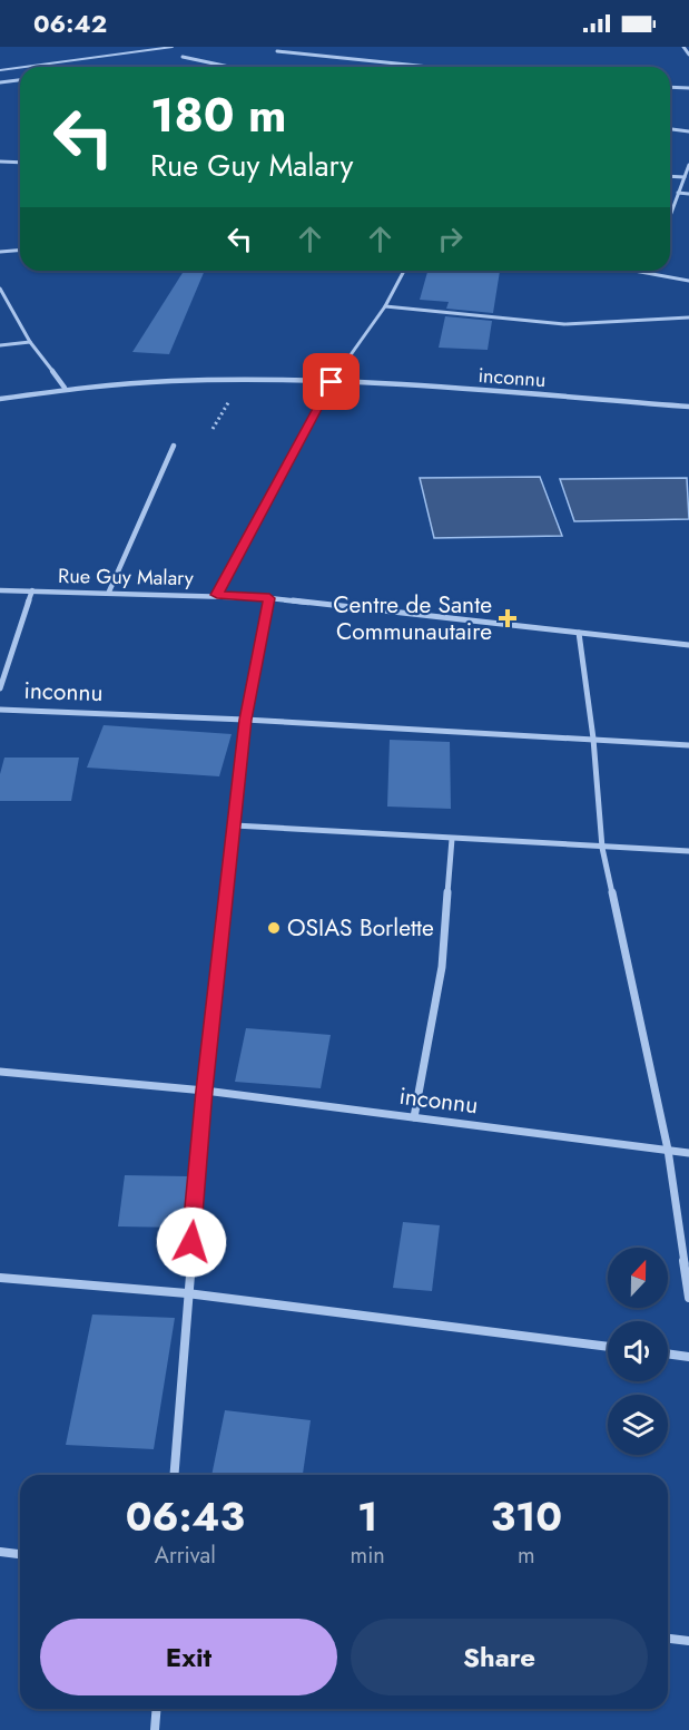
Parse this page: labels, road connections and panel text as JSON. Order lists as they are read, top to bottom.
{
  "streets": {
    "street": ["inconnu", "Rue Guy Malary"]
  },
  "places": {
    "health": ["Centre de Sante Communautaire"],
    "other": ["OSIAS Borlette"]
  },
  "north": "top",
  "page": {
    "status": "06:42",
    "turn": ["180 m", "Rue Guy Malary"],
    "eta": [
      "06:43",
      "Arrival",
      "1",
      "min",
      "310",
      "m"
    ],
    "buttons": ["Exit", "Share"]
  }
}
